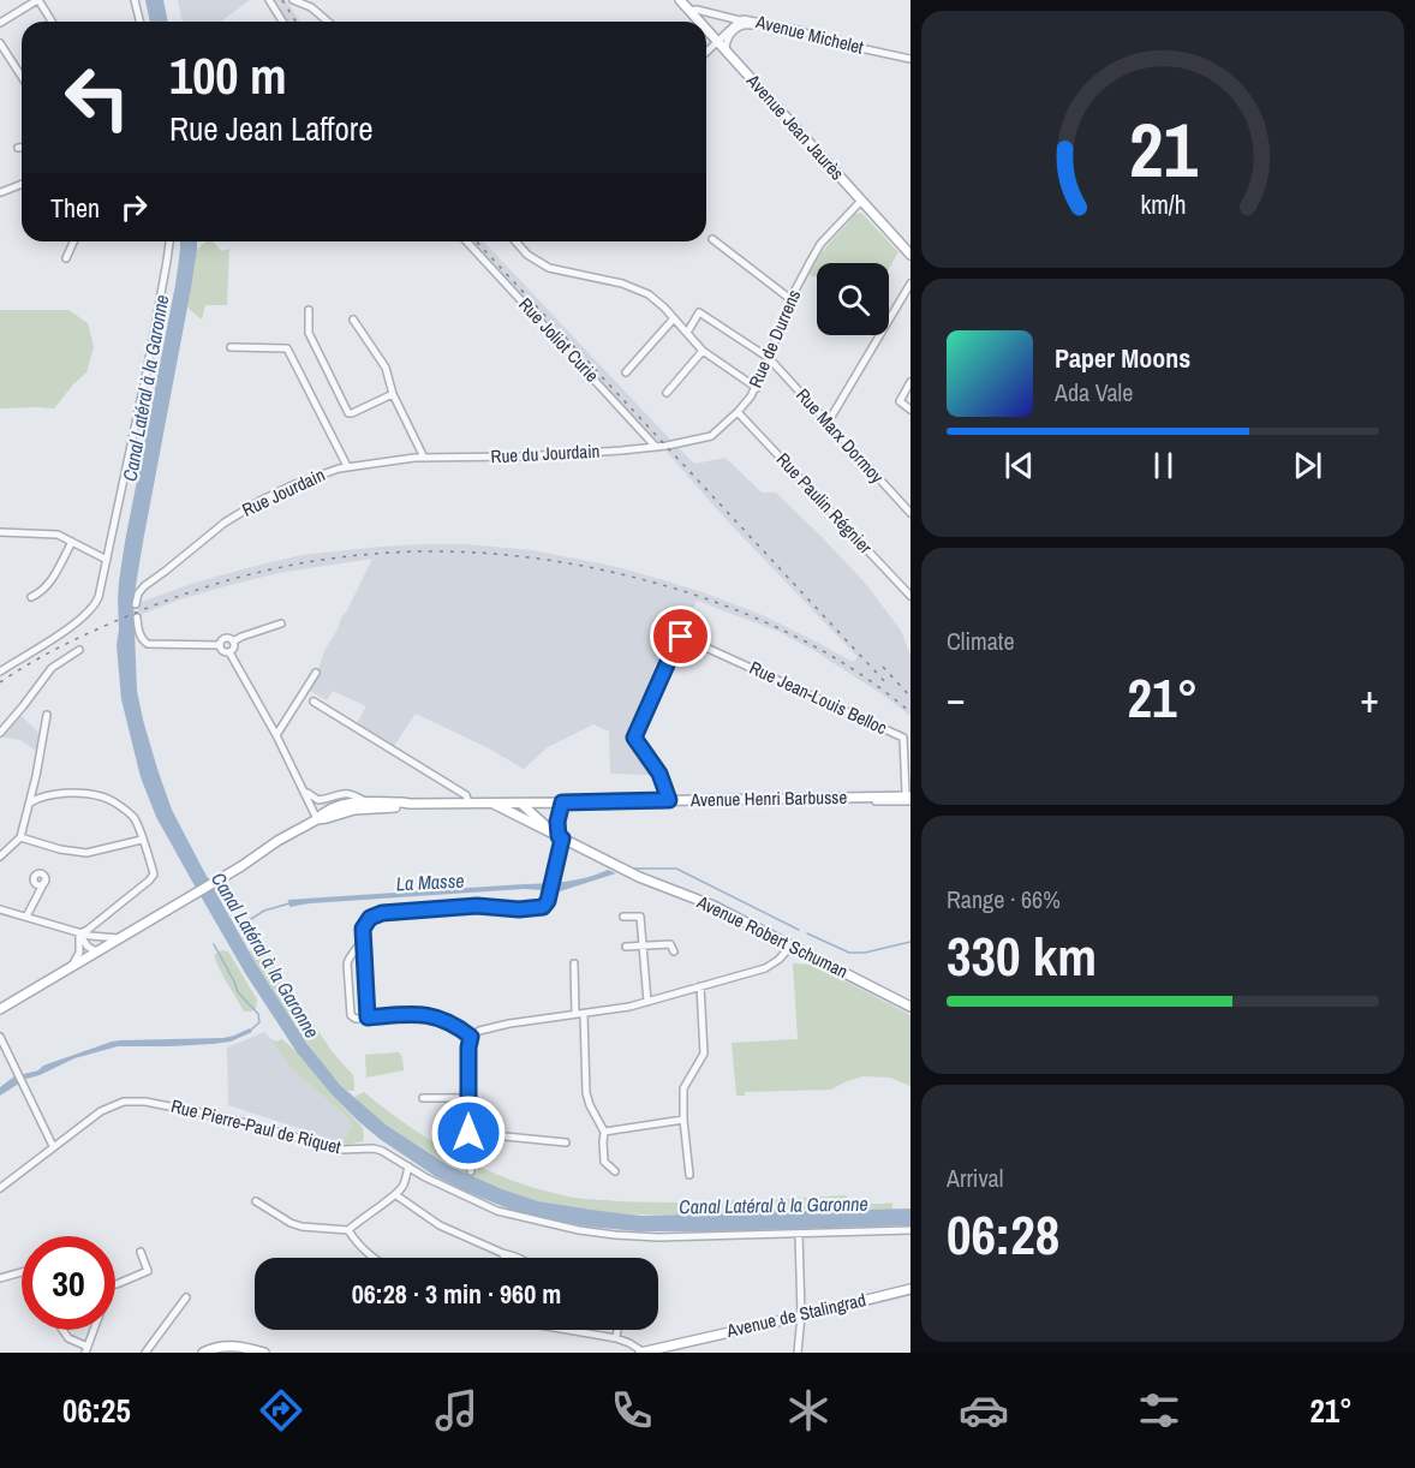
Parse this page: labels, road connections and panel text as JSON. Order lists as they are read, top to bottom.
{
  "streets": {
    "main road": [
      "Avenue Jean Jaurès",
      "Avenue Henri Barbusse",
      "Avenue Robert Schuman",
      "Avenue de Stalingrad"
    ],
    "street": [
      "Avenue Michelet",
      "Rue de Durrens",
      "Rue Joliot Curie",
      "Rue Marx Dormoy",
      "Rue du Jourdain",
      "Rue Jourdain",
      "Rue Paulin Régnier",
      "Rue Jean-Louis Belloc",
      "Rue Pierre-Paul de Riquet"
    ]
  },
  "crossings": [
    ["Avenue Michelet", "Avenue Jean Jaurès"],
    ["Avenue Jean Jaurès", "Rue de Durrens"],
    ["Rue de Durrens", "Rue Marx Dormoy"],
    ["Rue de Durrens", "Rue du Jourdain"],
    ["Rue de Durrens", "Rue Paulin Régnier"],
    ["Rue Joliot Curie", "Rue du Jourdain"],
    ["Rue du Jourdain", "Rue Jourdain"],
    ["Rue Jean-Louis Belloc", "Avenue Henri Barbusse"],
    ["Avenue Henri Barbusse", "Avenue Robert Schuman"]
  ],
  "water": ["Canal Latéral à la Garonne", "La Masse"],
  "page": {
    "turn": ["100 m", "Rue Jean Laffore"],
    "then": "Then",
    "song": ["Paper Moons", "Ada Vale"],
    "tile": [
      "Climate",
      ["Range · 66%", "330 km"],
      ["Arrival", "06:28"]
    ],
    "heat": ["−", "21°", "+"],
    "limit": "30",
    "trip": "06:28 · 3 min · 960 m",
    "tabs": ["06:25", "21°"],
    "gauge": ["21", "km/h"]
  }
}
